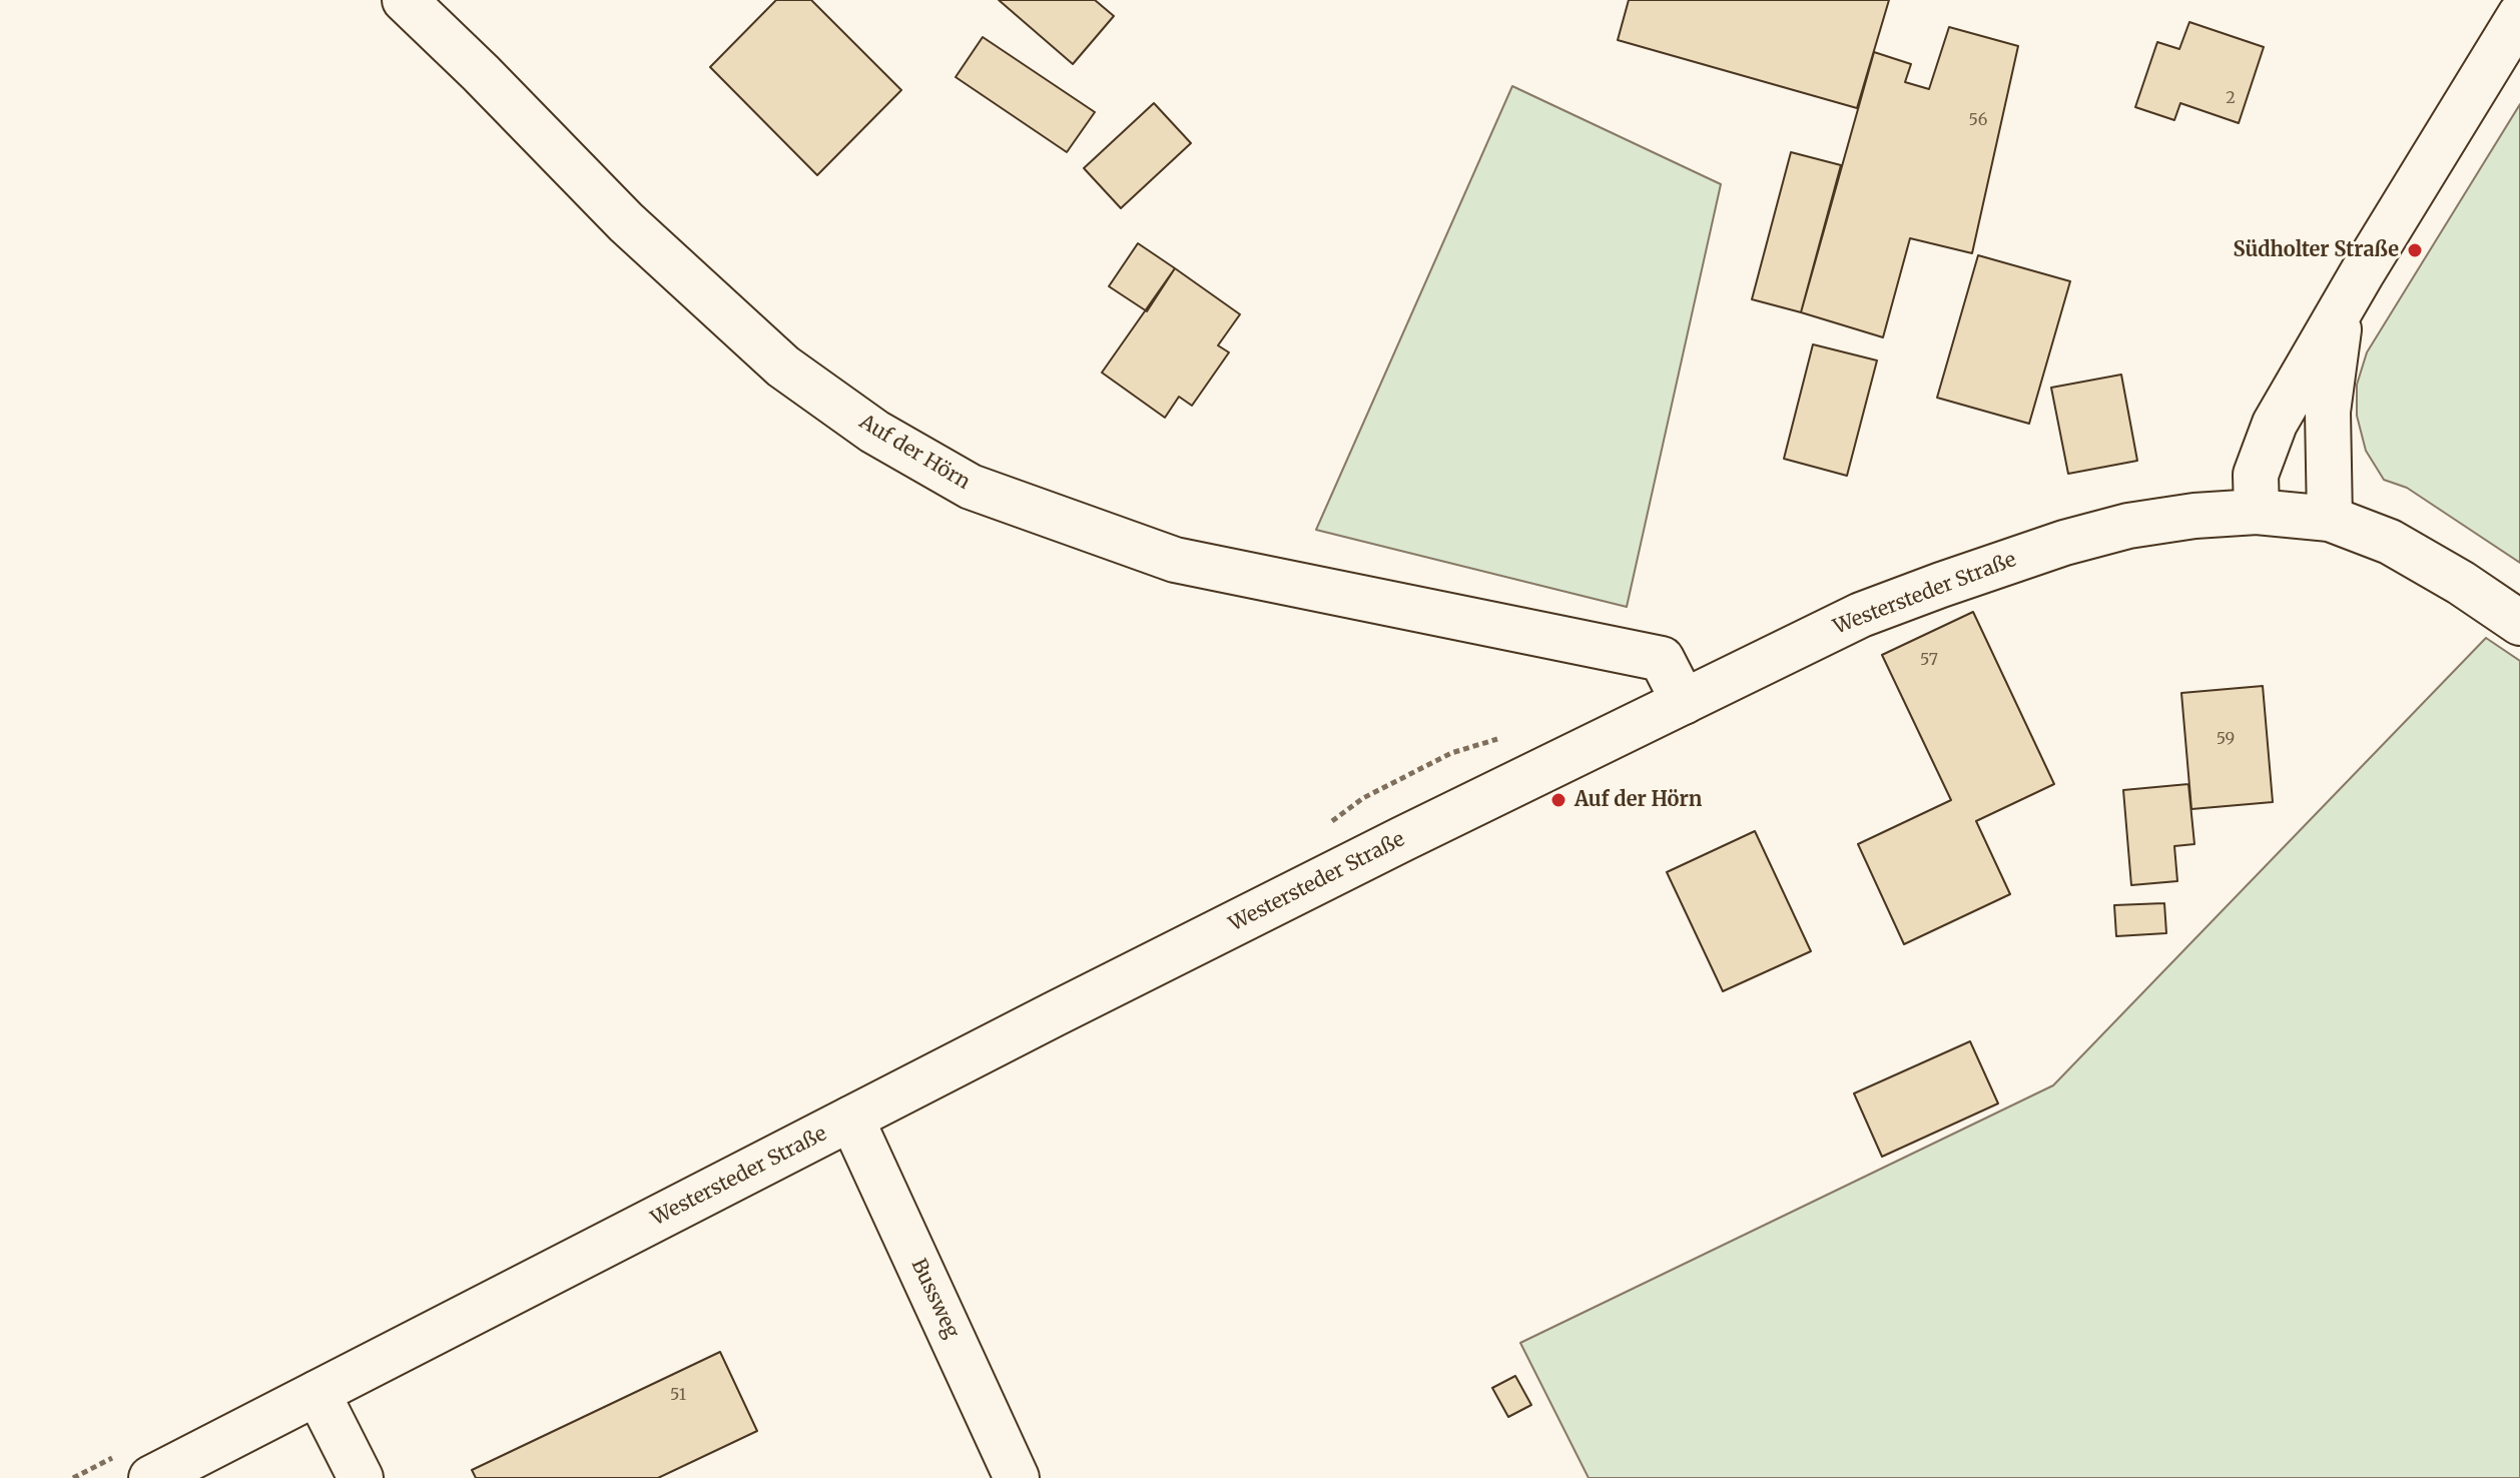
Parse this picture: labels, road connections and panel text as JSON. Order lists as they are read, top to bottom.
{
  "streets": {
    "street": ["Auf der Hörn", "Westersteder Straße", "Bussweg"]
  },
  "crossings": [
    ["Auf der Hörn", "Westersteder Straße"],
    ["Westersteder Straße", "Bussweg"]
  ],
  "places": ["Südholter Straße", "Auf der Hörn"],
  "house_numbers": [
    "2",
    "56",
    "57",
    "59",
    "51"
  ]
}
